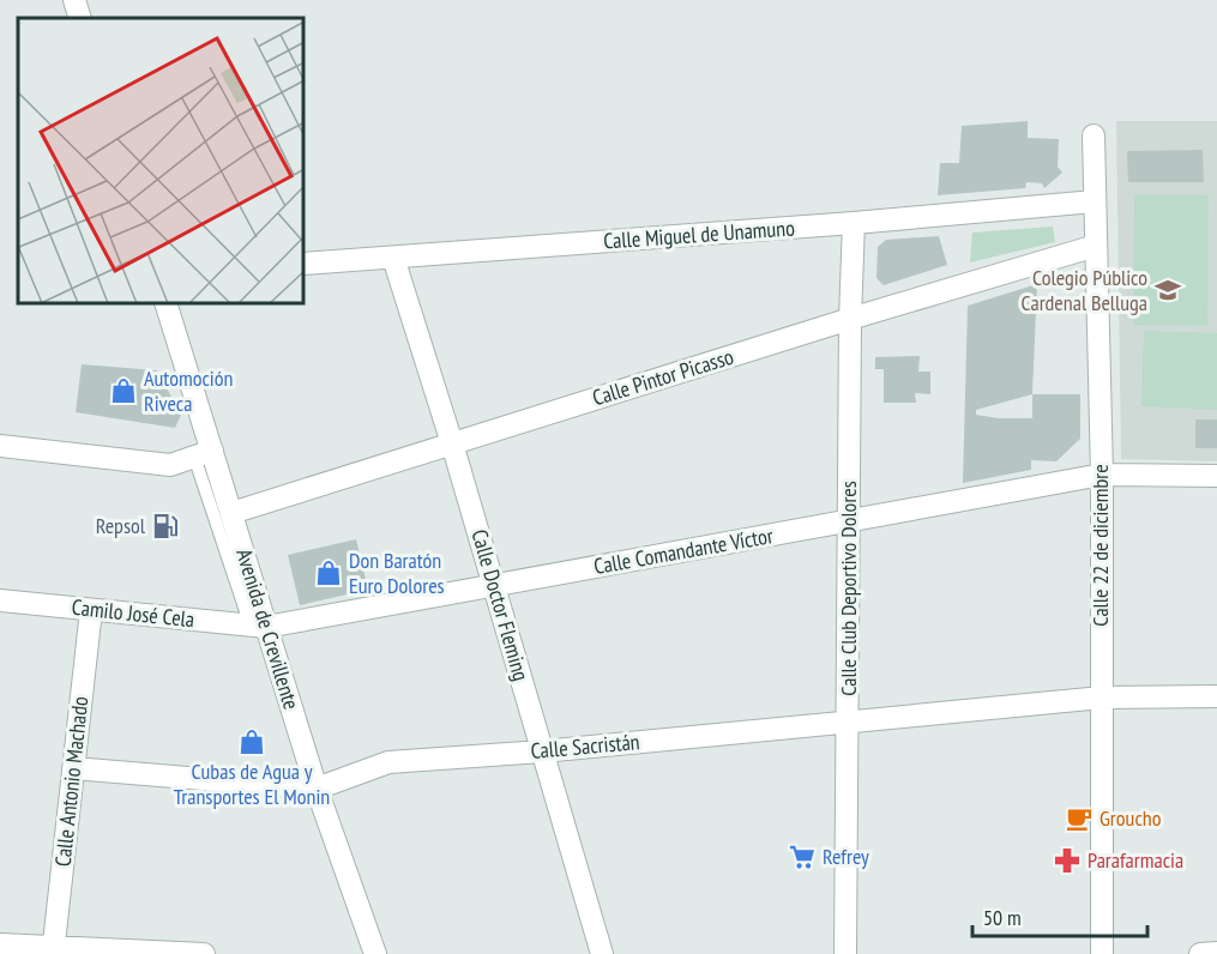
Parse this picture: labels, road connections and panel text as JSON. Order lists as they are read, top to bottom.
{
  "streets": {
    "street": [
      "Calle Miguel de Unamuno",
      "Calle Pintor Picasso",
      "Calle 22 de diciembre",
      "Calle Comandante Víctor",
      "Calle Club Deportivo Dolores",
      "Calle Doctor Fleming",
      "Camilo José Cela",
      "Avenida de Crevillente",
      "Calle Sacristán",
      "Calle Antonio Machado"
    ]
  },
  "crossings": [
    ["Calle Miguel de Unamuno", "Calle 22 de diciembre"],
    ["Calle Miguel de Unamuno", "Calle Club Deportivo Dolores"],
    ["Calle Miguel de Unamuno", "Calle Doctor Fleming"],
    ["Calle Pintor Picasso", "Calle 22 de diciembre"],
    ["Calle Pintor Picasso", "Calle Club Deportivo Dolores"],
    ["Calle Pintor Picasso", "Calle Doctor Fleming"],
    ["Calle Pintor Picasso", "Avenida de Crevillente"],
    ["Calle 22 de diciembre", "Calle Comandante Víctor"],
    ["Calle 22 de diciembre", "Calle Sacristán"],
    ["Calle Comandante Víctor", "Calle Club Deportivo Dolores"],
    ["Calle Comandante Víctor", "Calle Doctor Fleming"],
    ["Calle Comandante Víctor", "Camilo José Cela"],
    ["Calle Comandante Víctor", "Avenida de Crevillente"],
    ["Calle Club Deportivo Dolores", "Calle Sacristán"],
    ["Calle Doctor Fleming", "Calle Sacristán"],
    ["Camilo José Cela", "Avenida de Crevillente"],
    ["Camilo José Cela", "Calle Antonio Machado"],
    ["Avenida de Crevillente", "Calle Sacristán"],
    ["Calle Sacristán", "Calle Antonio Machado"]
  ],
  "places": {
    "school or university": ["Colegio Público Cardenal Belluga"],
    "shop": ["Automoción Riveca", "Don Baratón Euro Dolores", "Cubas de Agua y Transportes El Monin"],
    "fuel station": ["Repsol"],
    "cafe": ["Groucho"],
    "supermarket": ["Refrey"],
    "pharmacy": ["Parafarmacia"]
  },
  "scale_bar": "50 m"
}
